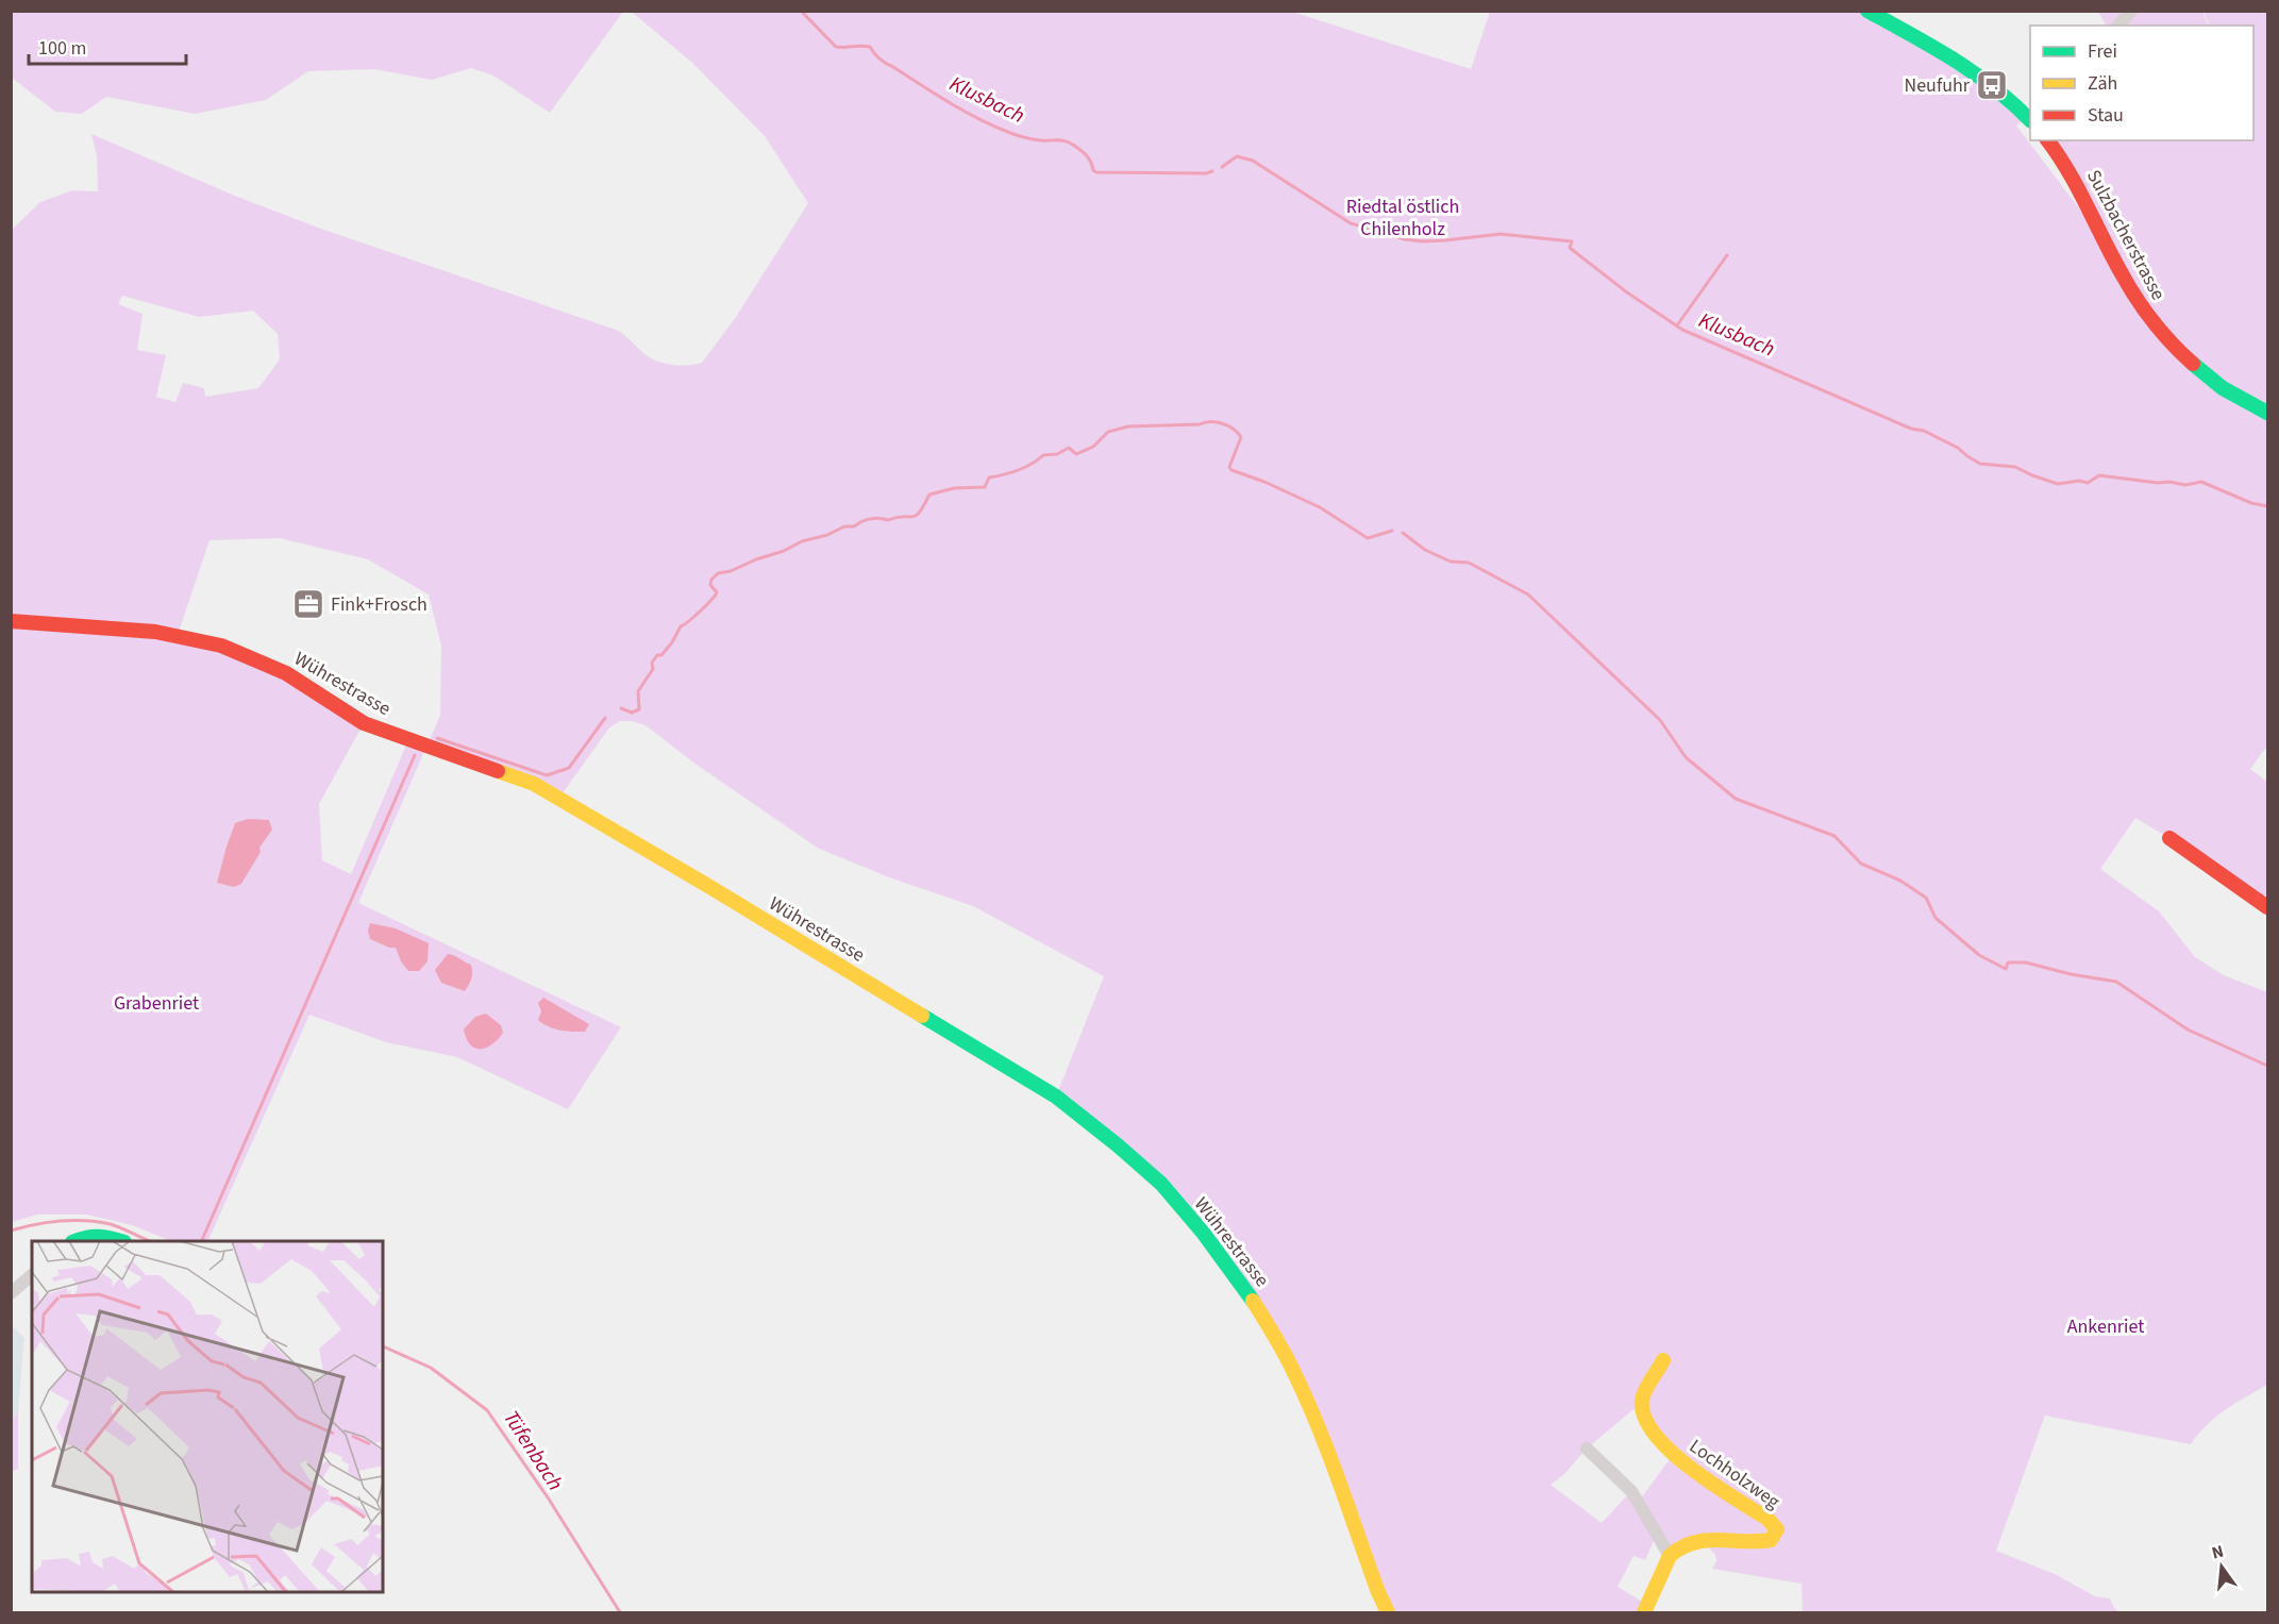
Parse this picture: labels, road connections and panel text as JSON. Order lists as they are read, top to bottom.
{
  "streets": {
    "street": ["Sulzbacherstrasse", "Wührestrasse", "Lochholzweg"]
  },
  "water": ["Klusbach", "Tüfenbach"],
  "parks": ["Riedtal östlich Chilenholz", "Grabenriet", "Ankenriet"],
  "places": {
    "bus stop": ["Neufuhr"],
    "office": ["Fink+Frosch"]
  },
  "legend": ["Frei", "Zäh", "Stau"],
  "scale_bar": "100 m",
  "north": "top"
}
